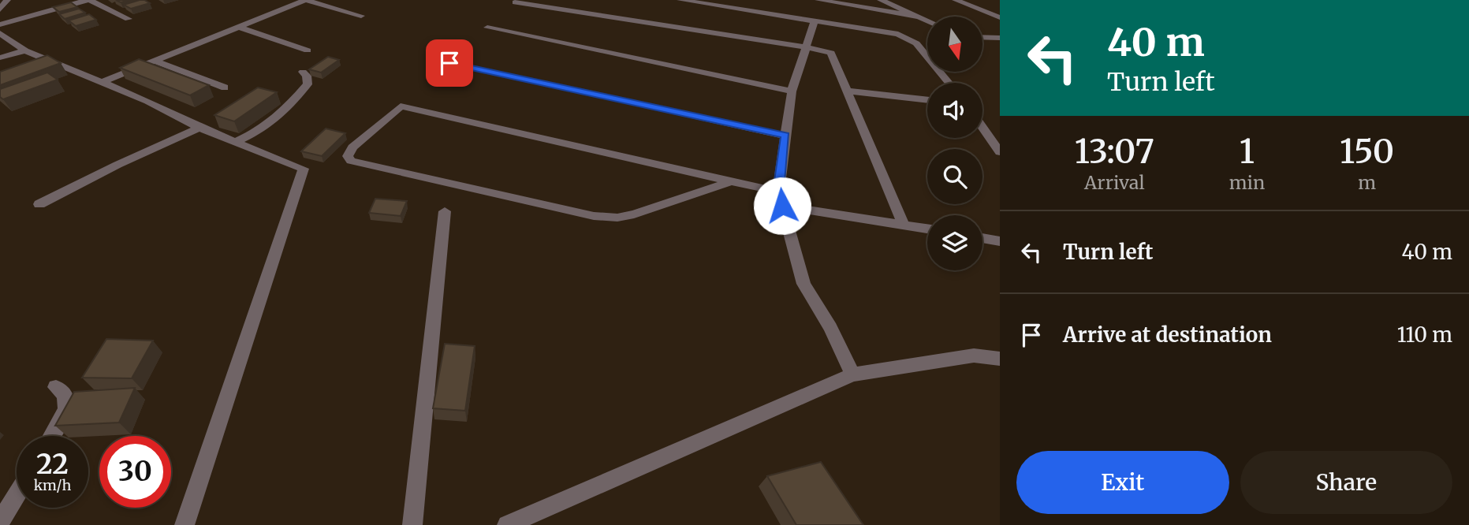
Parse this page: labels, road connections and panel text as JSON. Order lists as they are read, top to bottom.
{
  "north": "bottom",
  "page": {
    "turn": ["40 m", "Turn left"],
    "eta": [
      "13:07",
      "Arrival",
      "1",
      "min",
      "150",
      "m"
    ],
    "list": [
      {
        "name": "Turn left",
        "value": "40 m"
      },
      {
        "name": "Arrive at destination",
        "value": "110 m"
      }
    ],
    "speed": "22 km/h",
    "limit": "30",
    "buttons": ["Exit", "Share"]
  }
}
